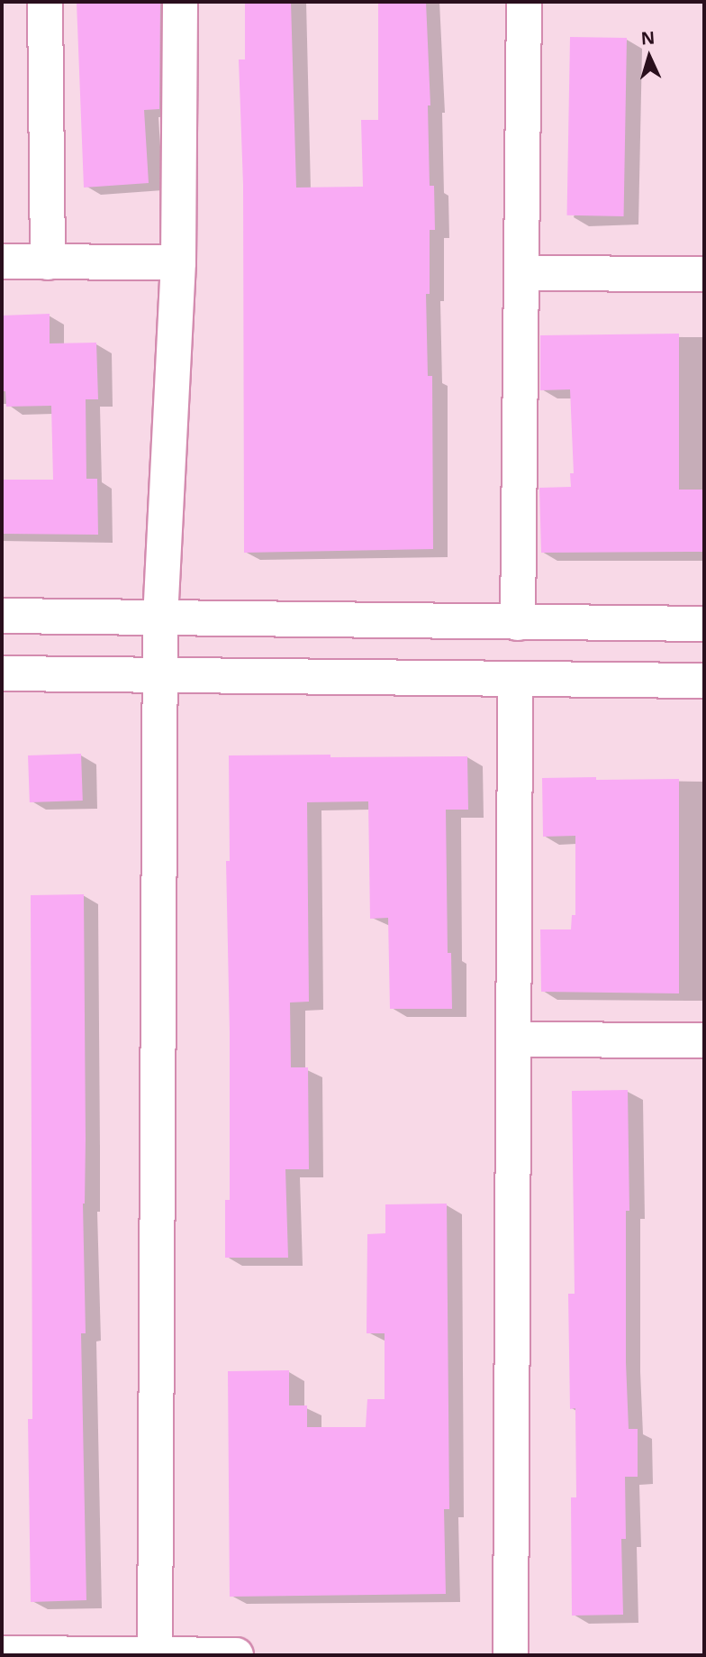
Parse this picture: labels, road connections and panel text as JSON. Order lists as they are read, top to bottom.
{
  "north": "top"
}
